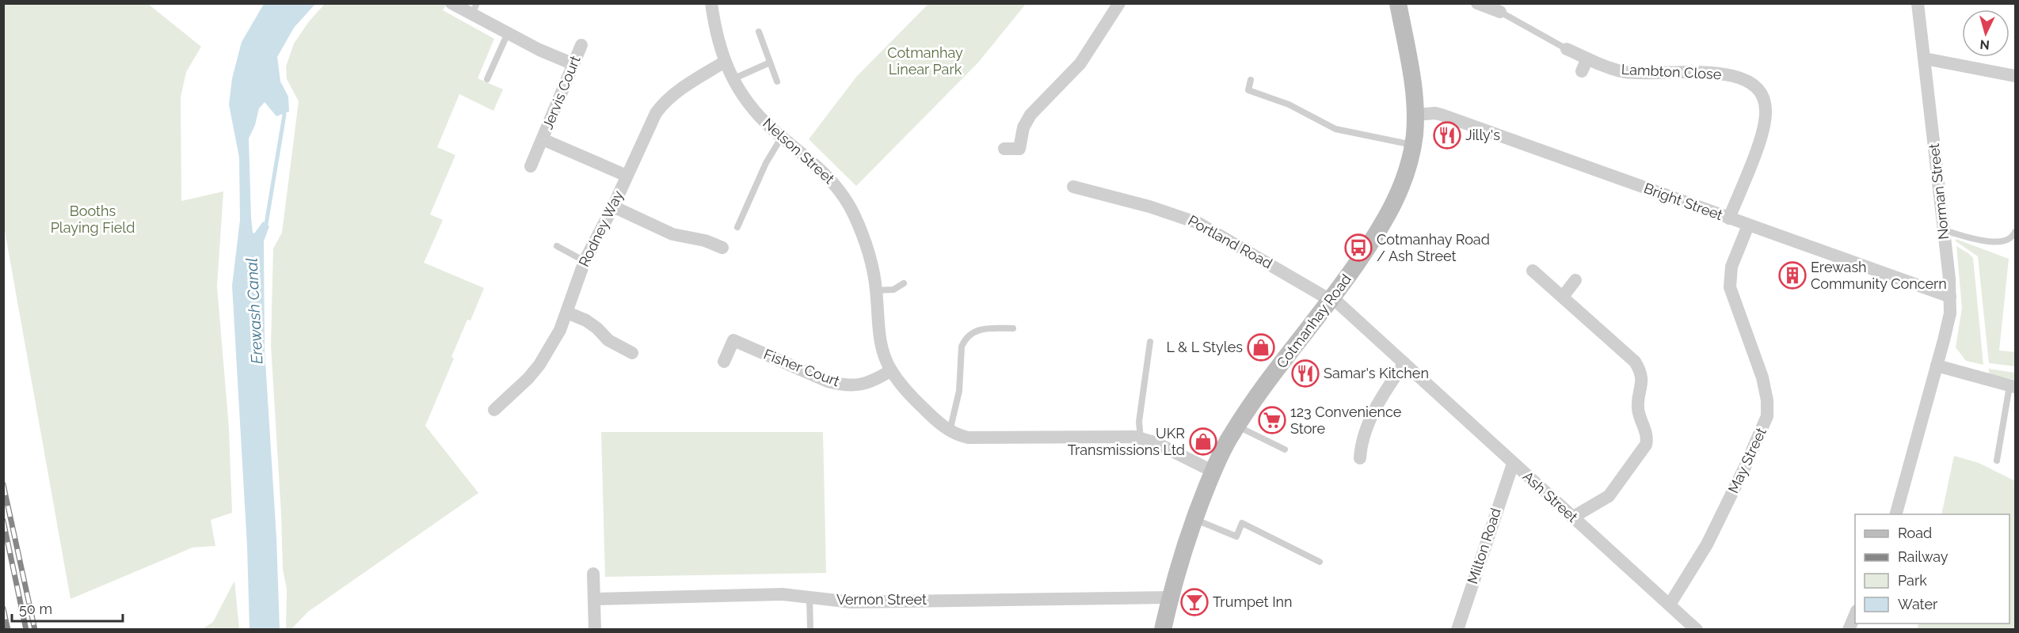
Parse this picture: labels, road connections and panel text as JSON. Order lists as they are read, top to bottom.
{
  "streets": {
    "street": [
      "Lambton Close",
      "Jervis Court",
      "Nelson Street",
      "Norman Street",
      "Bright Street",
      "Rodney Way",
      "Portland Road",
      "Cotmanhay Road",
      "Fisher Court",
      "May Street",
      "Ash Street",
      "Milton Road",
      "Vernon Street"
    ]
  },
  "crossings": [
    ["Lambton Close", "Bright Street"],
    ["Jervis Court", "Rodney Way"],
    ["Nelson Street", "Rodney Way"],
    ["Nelson Street", "Cotmanhay Road"],
    ["Nelson Street", "Fisher Court"],
    ["Norman Street", "Bright Street"],
    ["Bright Street", "Cotmanhay Road"],
    ["Bright Street", "May Street"],
    ["Portland Road", "Cotmanhay Road"],
    ["Portland Road", "Ash Street"],
    ["Cotmanhay Road", "Ash Street"],
    ["Cotmanhay Road", "Vernon Street"],
    ["May Street", "Ash Street"],
    ["Ash Street", "Milton Road"]
  ],
  "water": ["Erewash Canal"],
  "parks": ["Cotmanhay Linear Park", "Booths Playing Field"],
  "places": {
    "restaurant": ["Jilly's", "Samar's Kitchen"],
    "bus stop": ["Cotmanhay Road / Ash Street"],
    "building": ["Erewash Community Concern"],
    "shop": ["L & L Styles", "UKR Transmissions Ltd"],
    "supermarket": ["123 Convenience Store"],
    "bar": ["Trumpet Inn"]
  },
  "legend": [
    "Road",
    "Railway",
    "Park",
    "Water"
  ],
  "scale_bar": "50 m",
  "north": "bottom"
}
